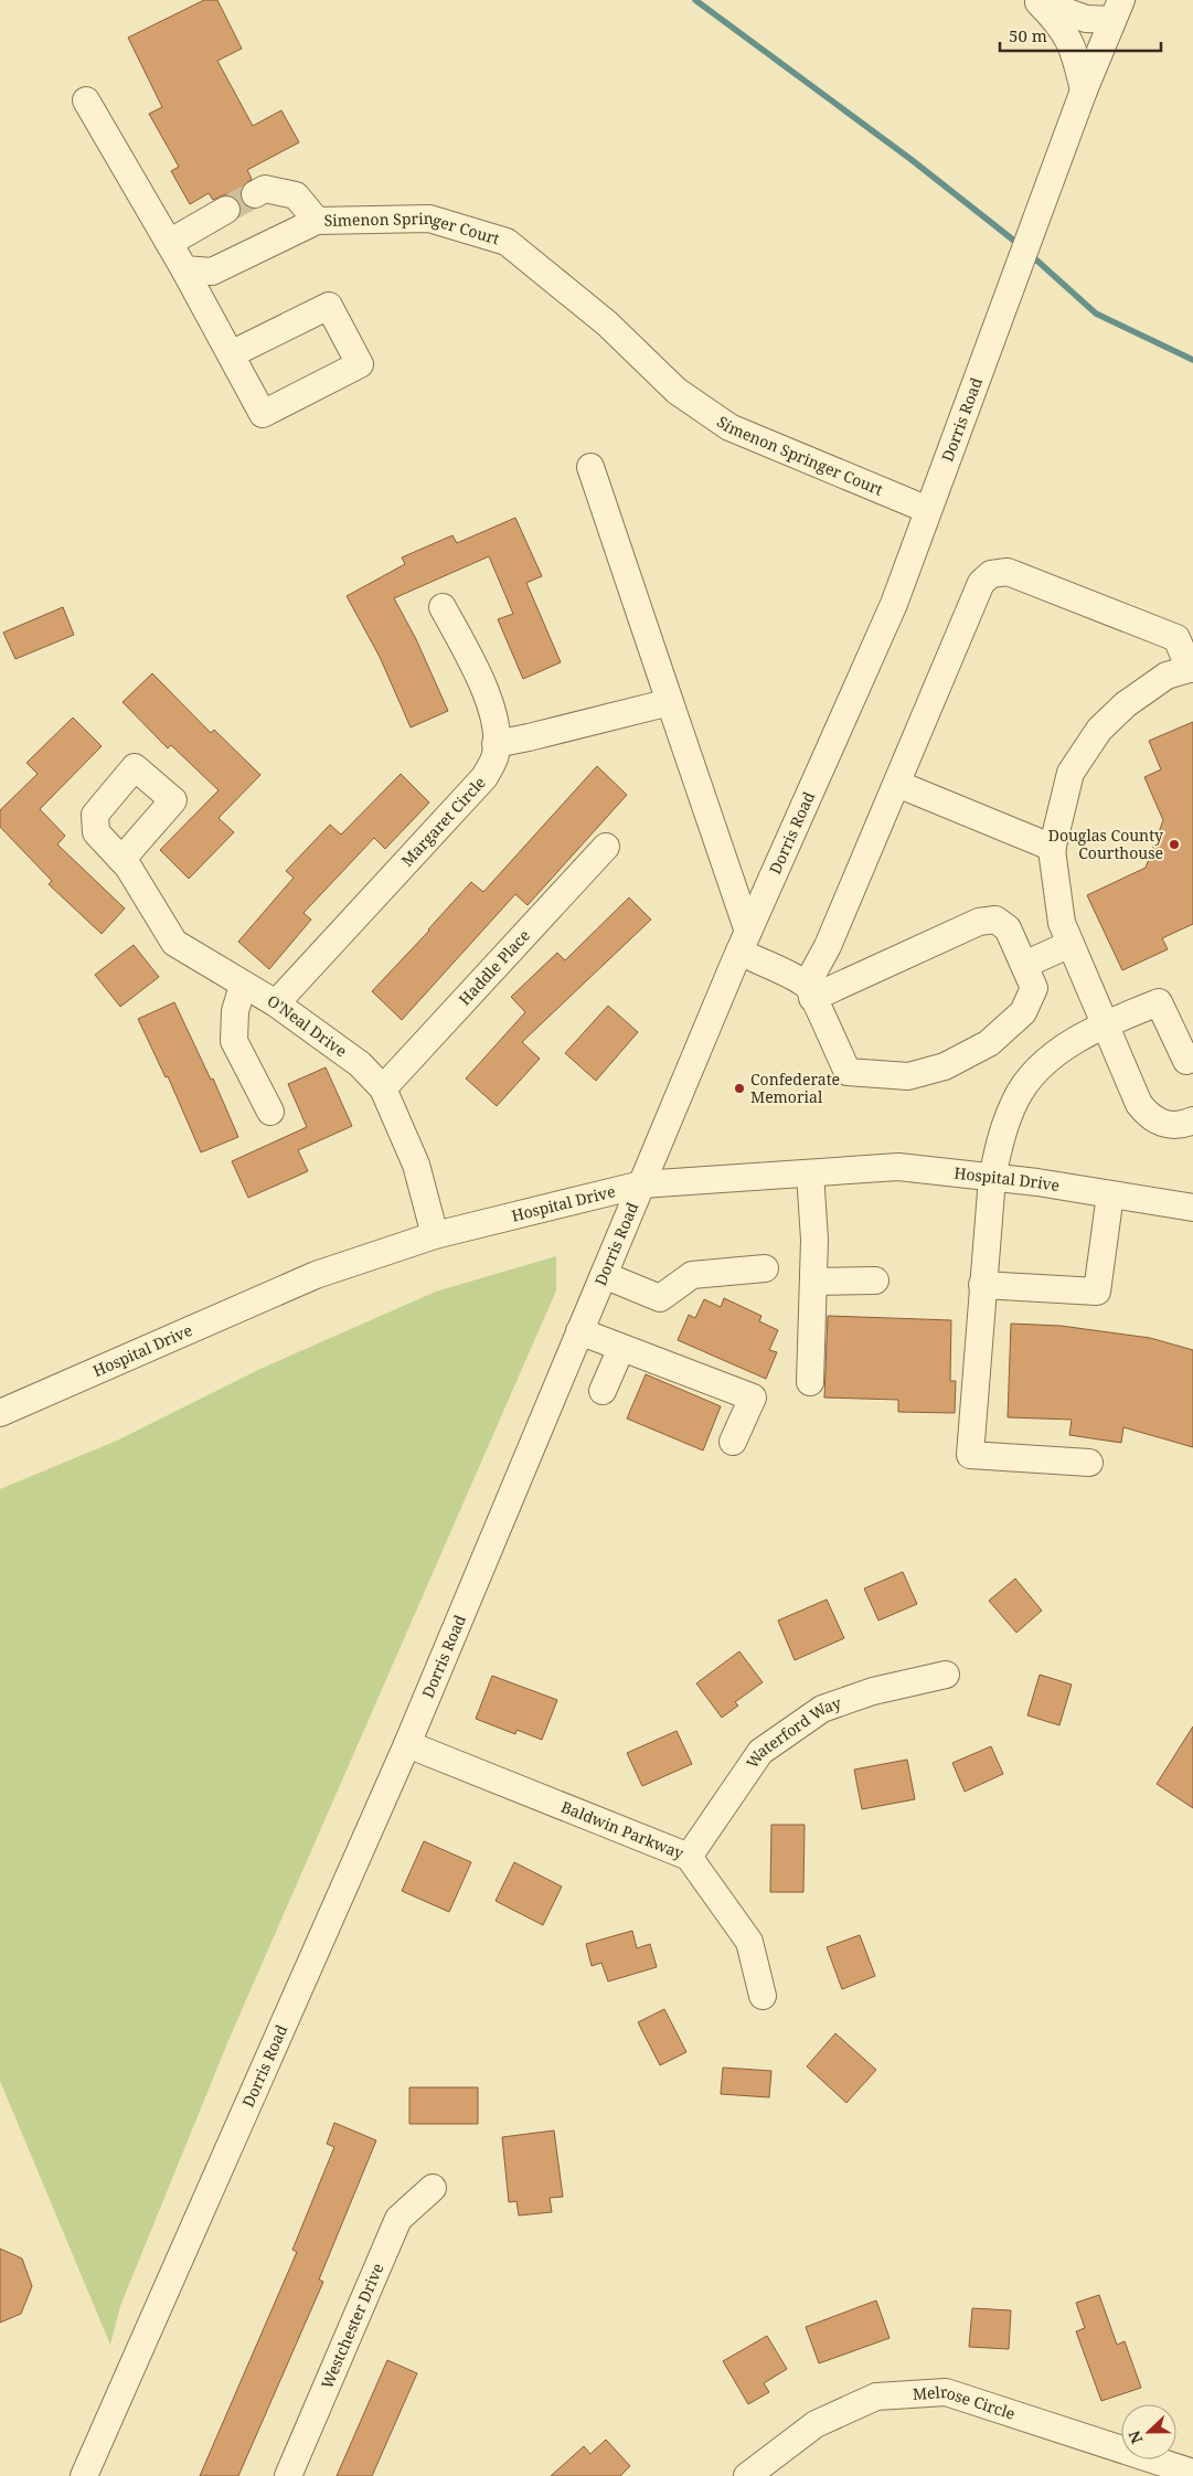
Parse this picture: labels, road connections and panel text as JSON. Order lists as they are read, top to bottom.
{
  "streets": {
    "street": [
      "Simenon Springer Court",
      "Dorris Road",
      "Margaret Circle",
      "Haddle Place",
      "O'Neal Drive",
      "Hospital Drive",
      "Waterford Way",
      "Baldwin Parkway",
      "Westchester Drive",
      "Melrose Circle"
    ]
  },
  "crossings": [
    ["Simenon Springer Court", "Dorris Road"],
    ["Dorris Road", "Hospital Drive"],
    ["Dorris Road", "Baldwin Parkway"],
    ["Margaret Circle", "O'Neal Drive"],
    ["Haddle Place", "O'Neal Drive"],
    ["O'Neal Drive", "Hospital Drive"],
    ["Waterford Way", "Baldwin Parkway"]
  ],
  "places": ["Douglas County Courthouse", "Confederate Memorial"],
  "scale_bar": "50 m",
  "north": "left"
}
